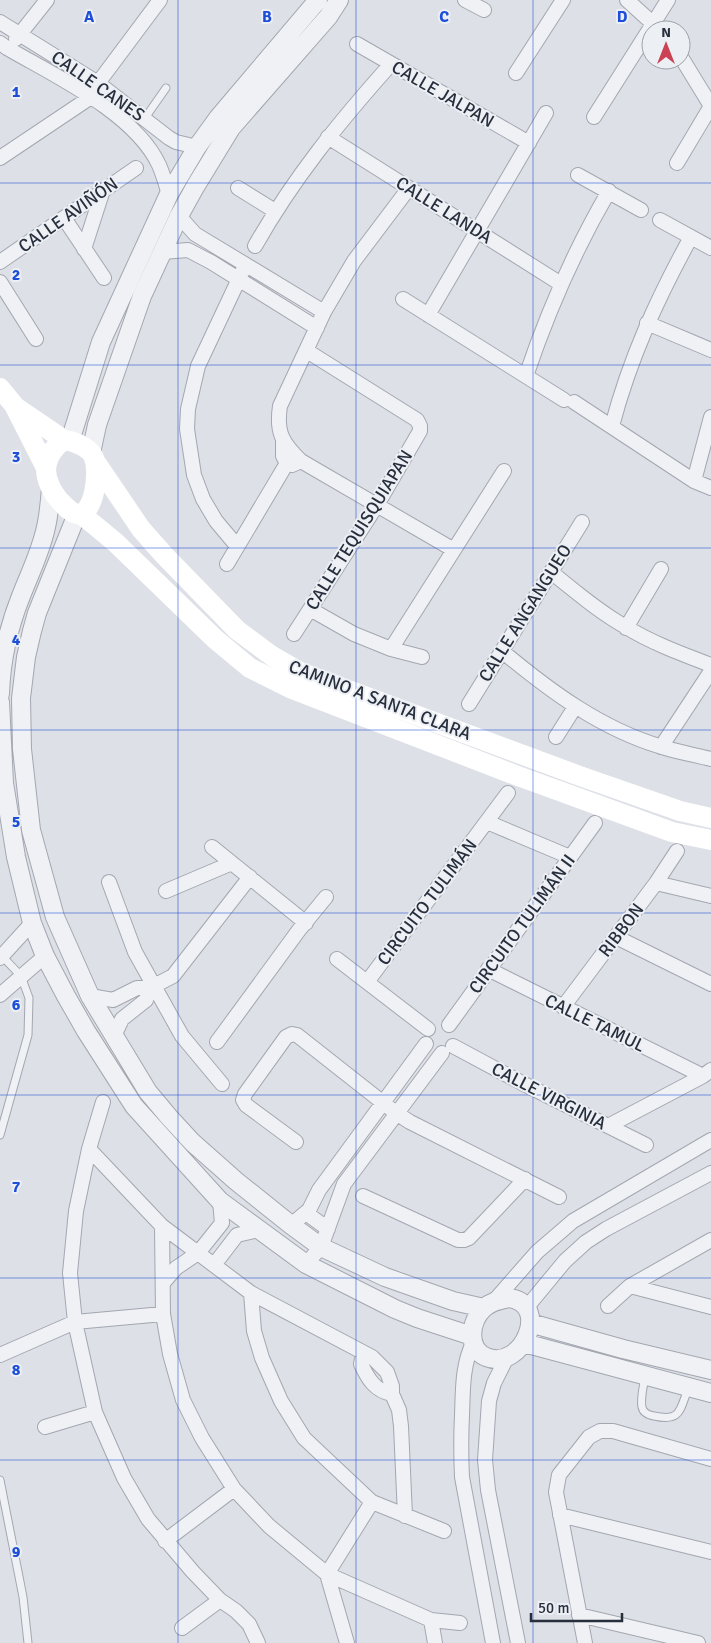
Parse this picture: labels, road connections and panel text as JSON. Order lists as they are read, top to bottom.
{
  "streets": {
    "main road": ["CAMINO A SANTA CLARA"],
    "street": [
      "CALLE CANES",
      "CALLE JALPAN",
      "CALLE LANDA",
      "CALLE AVIÑÓN",
      "CALLE TEQUISQUIAPAN",
      "CALLE ANGANGUEO",
      "CIRCUITO TULIMÁN",
      "CIRCUITO TULIMÁN II",
      "RIBBON",
      "CALLE TAMUL",
      "CALLE VIRGINIA"
    ]
  },
  "crossings": [
    ["CIRCUITO TULIMÁN", "CIRCUITO TULIMÁN II"],
    ["CIRCUITO TULIMÁN", "CALLE VIRGINIA"],
    ["CIRCUITO TULIMÁN II", "CALLE TAMUL"],
    ["CIRCUITO TULIMÁN II", "CALLE VIRGINIA"],
    ["RIBBON", "CALLE TAMUL"]
  ],
  "scale_bar": "50 m",
  "north": "top",
  "grid": {
    "columns": [
      "A",
      "B",
      "C",
      "D"
    ],
    "rows": [
      "1",
      "2",
      "3",
      "4",
      "5",
      "6",
      "7",
      "8",
      "9"
    ]
  }
}
